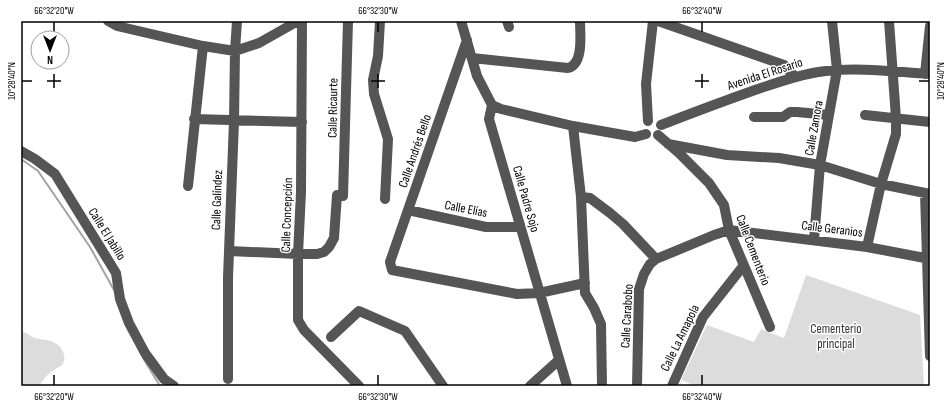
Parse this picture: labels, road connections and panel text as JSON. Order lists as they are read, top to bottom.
{
  "streets": {
    "street": [
      "Avenida El Rosario",
      "Calle Ricaurte",
      "Calle Zamora",
      "Calle Andrés Bello",
      "Calle Padre Sojo",
      "Calle Galíndez",
      "Calle Elías",
      "Calle Concepción",
      "Calle Geranios",
      "Calle El Jabillo",
      "Calle Cementerio",
      "Calle Carabobo",
      "Calle La Amapola"
    ]
  },
  "crossings": [
    ["Avenida El Rosario", "Calle Zamora"],
    ["Avenida El Rosario", "Calle Padre Sojo"],
    ["Avenida El Rosario", "Calle Cementerio"],
    ["Calle Ricaurte", "Calle Galíndez"],
    ["Calle Ricaurte", "Calle Concepción"],
    ["Calle Zamora", "Calle Geranios"],
    ["Calle Andrés Bello", "Calle Padre Sojo"],
    ["Calle Andrés Bello", "Calle Elías"],
    ["Calle Padre Sojo", "Calle Elías"],
    ["Calle Geranios", "Calle Cementerio"],
    ["Calle Geranios", "Calle Carabobo"],
    ["Calle Cementerio", "Calle Carabobo"],
    ["Calle Cementerio", "Calle La Amapola"]
  ],
  "parks": ["Cementerio principal"],
  "north": "bottom",
  "coordinates": [
    "66°32'20\"W",
    "66°32'30\"W",
    "66°32'40\"W",
    "10°28'40\"N"
  ]
}
